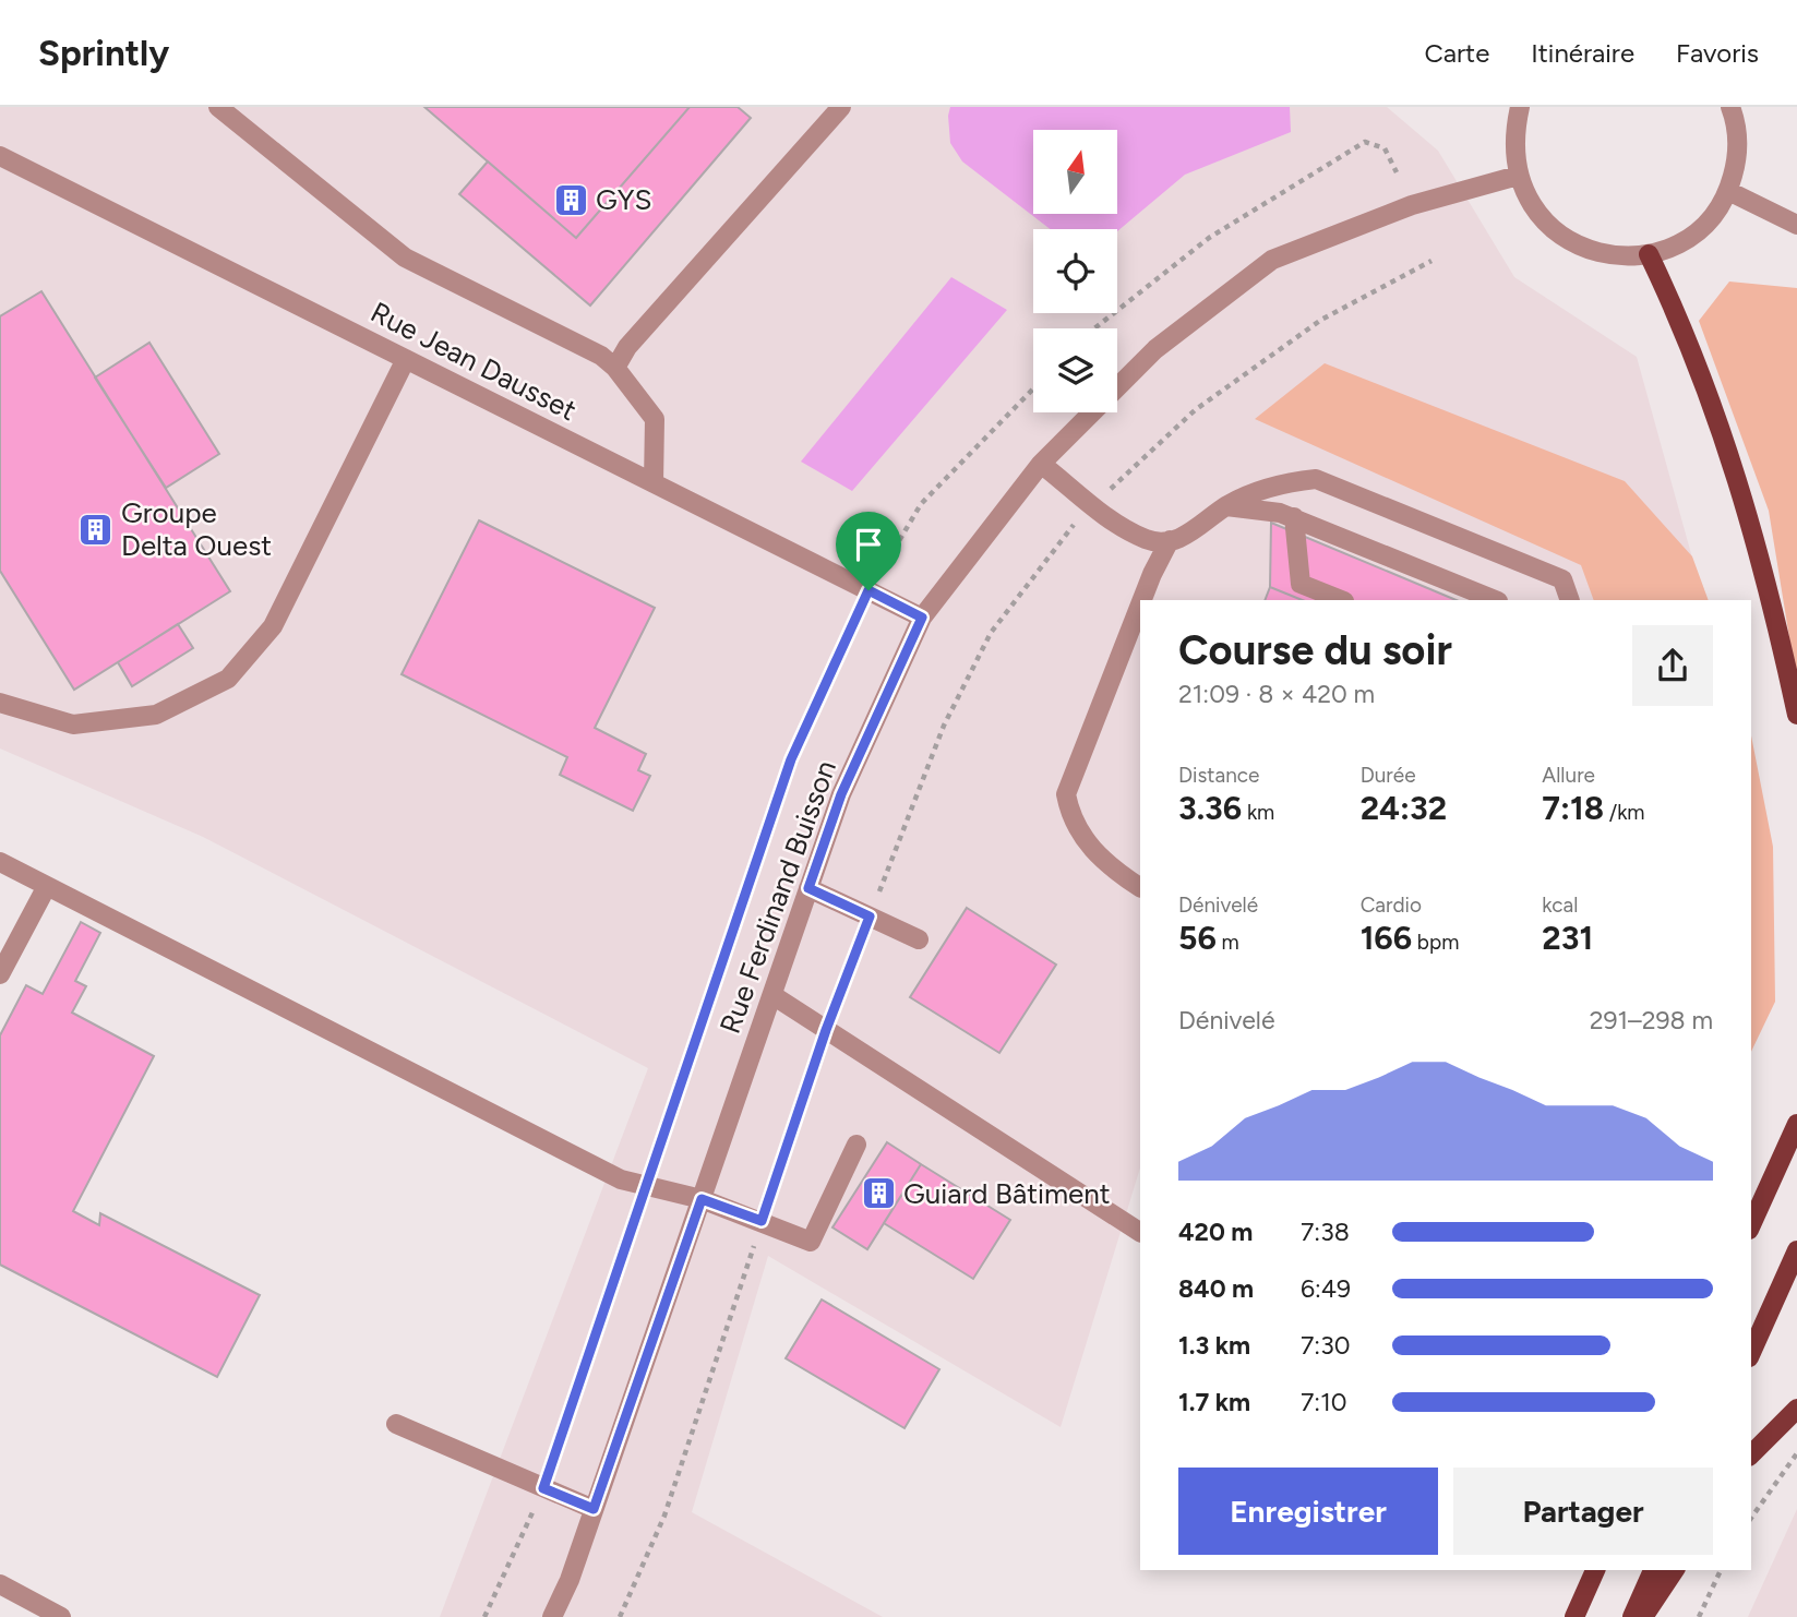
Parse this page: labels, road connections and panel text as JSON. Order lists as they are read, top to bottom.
{
  "streets": {
    "street": ["Rue Jean Dausset", "Rue Ferdinand Buisson"]
  },
  "crossings": [
    ["Rue Jean Dausset", "Rue Ferdinand Buisson"]
  ],
  "places": {
    "building": ["GYS", "Groupe Delta Ouest", "Guiard Bâtiment"]
  },
  "north": "top",
  "page": {
    "header": "Sprintly",
    "nav": ["Carte", "Itinéraire", "Favoris"],
    "heading": ["Course du soir", "21:09 · 8 × 420 m"],
    "stats": [
      ["Distance", "3.36 km"],
      ["Durée", "24:32"],
      ["Allure", "7:18 /km"],
      ["Dénivelé", "56 m"],
      ["Cardio", "166 bpm"],
      ["kcal", "231"]
    ],
    "chart": ["Dénivelé", "291–298 m"],
    "list": [
      {
        "name": "420 m",
        "note": "7:38"
      },
      {
        "name": "840 m",
        "note": "6:49"
      },
      {
        "name": "1.3 km",
        "note": "7:30"
      },
      {
        "name": "1.7 km",
        "note": "7:10"
      }
    ],
    "buttons": ["Enregistrer", "Partager"]
  }
}
